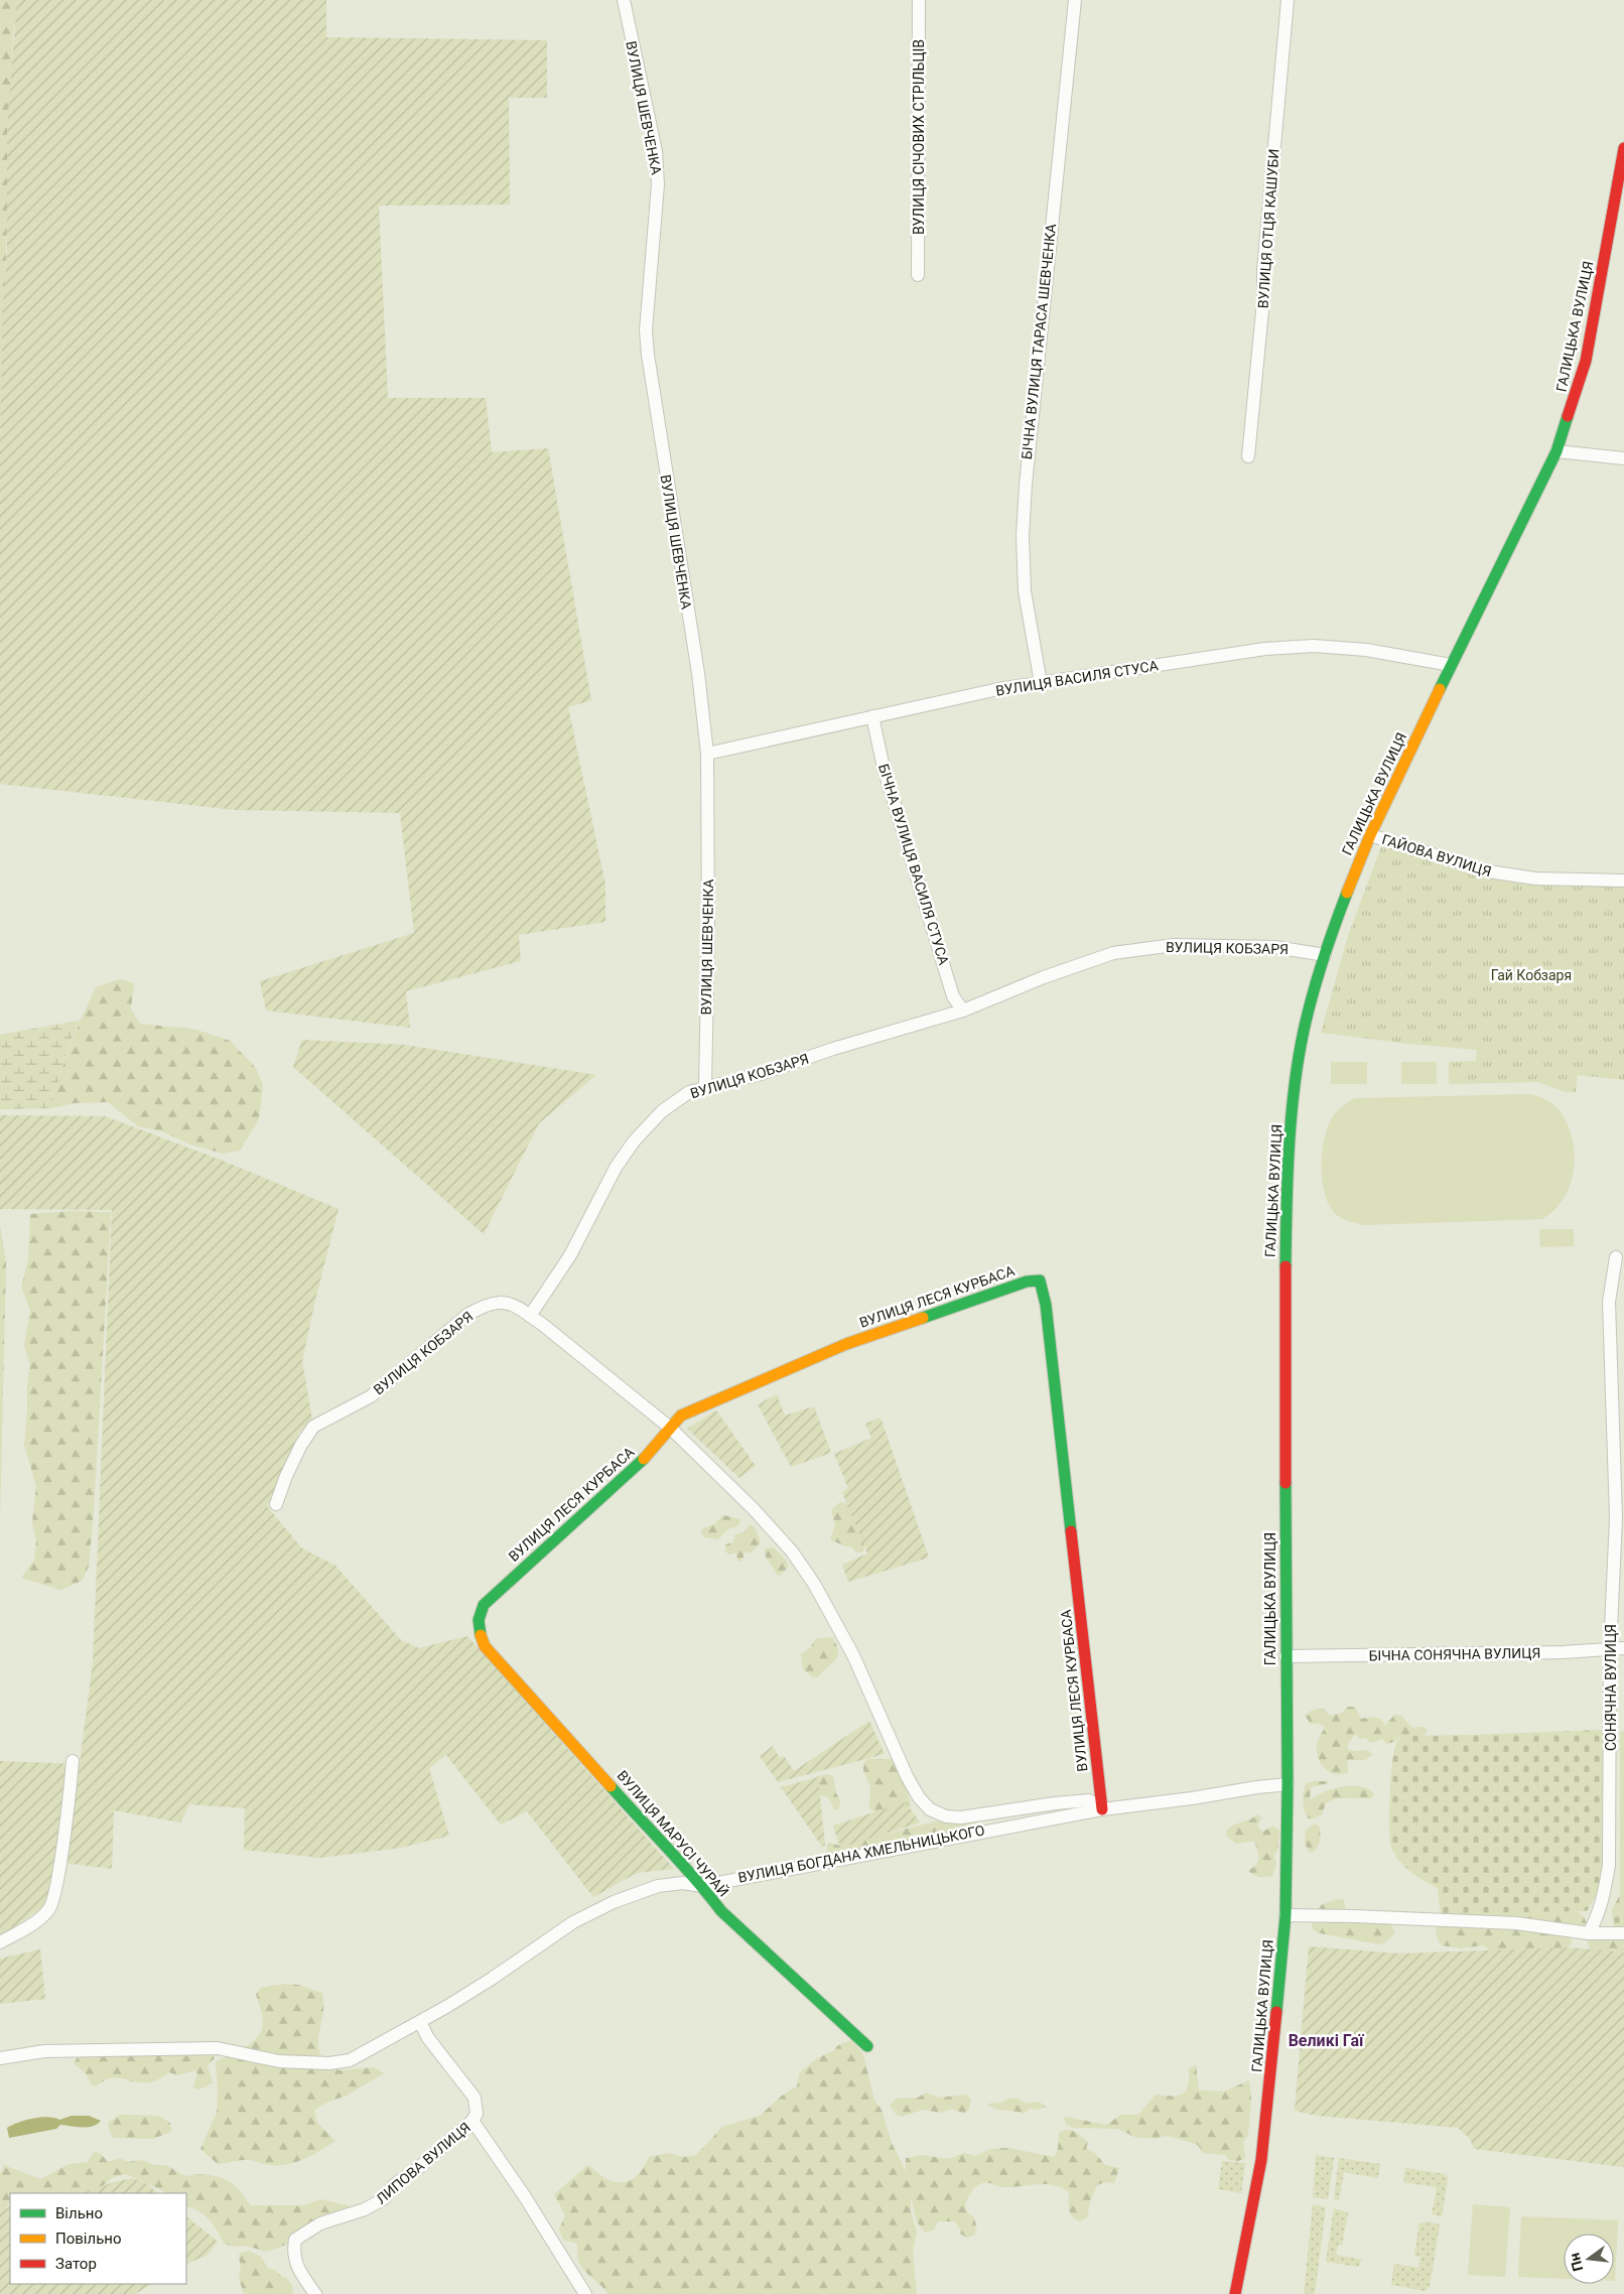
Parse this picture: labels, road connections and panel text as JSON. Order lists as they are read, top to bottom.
{
  "streets": {
    "street": [
      "ВУЛИЦЯ ШЕВЧЕНКА",
      "ВУЛИЦЯ СІЧОВИХ СТРІЛЬЦІВ",
      "ВУЛИЦЯ ОТЦЯ КАШУБИ",
      "ГАЛИЦЬКА ВУЛИЦЯ",
      "БІЧНА ВУЛИЦЯ ТАРАСА ШЕВЧЕНКА",
      "ВУЛИЦЯ ВАСИЛЯ СТУСА",
      "ГАЙОВА ВУЛИЦЯ",
      "БІЧНА ВУЛИЦЯ ВАСИЛЯ СТУСА",
      "ВУЛИЦЯ КОБЗАРЯ",
      "ВУЛИЦЯ ЛЕСЯ КУРБАСА",
      "БІЧНА СОНЯЧНА ВУЛИЦЯ",
      "СОНЯЧНА ВУЛИЦЯ",
      "ВУЛИЦЯ МАРУСІ ЧУРАЙ",
      "ВУЛИЦЯ БОГДАНА ХМЕЛЬНИЦЬКОГО",
      "ЛИПОВА ВУЛИЦЯ"
    ]
  },
  "crossings": [
    ["ВУЛИЦЯ ШЕВЧЕНКА", "ВУЛИЦЯ ВАСИЛЯ СТУСА"],
    ["ВУЛИЦЯ ШЕВЧЕНКА", "ВУЛИЦЯ КОБЗАРЯ"],
    ["ГАЛИЦЬКА ВУЛИЦЯ", "ВУЛИЦЯ ВАСИЛЯ СТУСА"],
    ["ГАЛИЦЬКА ВУЛИЦЯ", "ГАЙОВА ВУЛИЦЯ"],
    ["ГАЛИЦЬКА ВУЛИЦЯ", "ВУЛИЦЯ КОБЗАРЯ"],
    ["ГАЛИЦЬКА ВУЛИЦЯ", "БІЧНА СОНЯЧНА ВУЛИЦЯ"],
    ["ГАЛИЦЬКА ВУЛИЦЯ", "ВУЛИЦЯ БОГДАНА ХМЕЛЬНИЦЬКОГО"],
    ["БІЧНА ВУЛИЦЯ ТАРАСА ШЕВЧЕНКА", "ВУЛИЦЯ ВАСИЛЯ СТУСА"],
    ["ВУЛИЦЯ ВАСИЛЯ СТУСА", "БІЧНА ВУЛИЦЯ ВАСИЛЯ СТУСА"],
    ["БІЧНА ВУЛИЦЯ ВАСИЛЯ СТУСА", "ВУЛИЦЯ КОБЗАРЯ"],
    ["ВУЛИЦЯ ЛЕСЯ КУРБАСА", "ВУЛИЦЯ МАРУСІ ЧУРАЙ"],
    ["ВУЛИЦЯ ЛЕСЯ КУРБАСА", "ВУЛИЦЯ БОГДАНА ХМЕЛЬНИЦЬКОГО"],
    ["БІЧНА СОНЯЧНА ВУЛИЦЯ", "СОНЯЧНА ВУЛИЦЯ"],
    ["ВУЛИЦЯ МАРУСІ ЧУРАЙ", "ВУЛИЦЯ БОГДАНА ХМЕЛЬНИЦЬКОГО"]
  ],
  "districts": ["Великі Гаї"],
  "parks": ["Гай Кобзаря"],
  "legend": ["Вільно", "Повільно", "Затор"],
  "north": "left"
}
